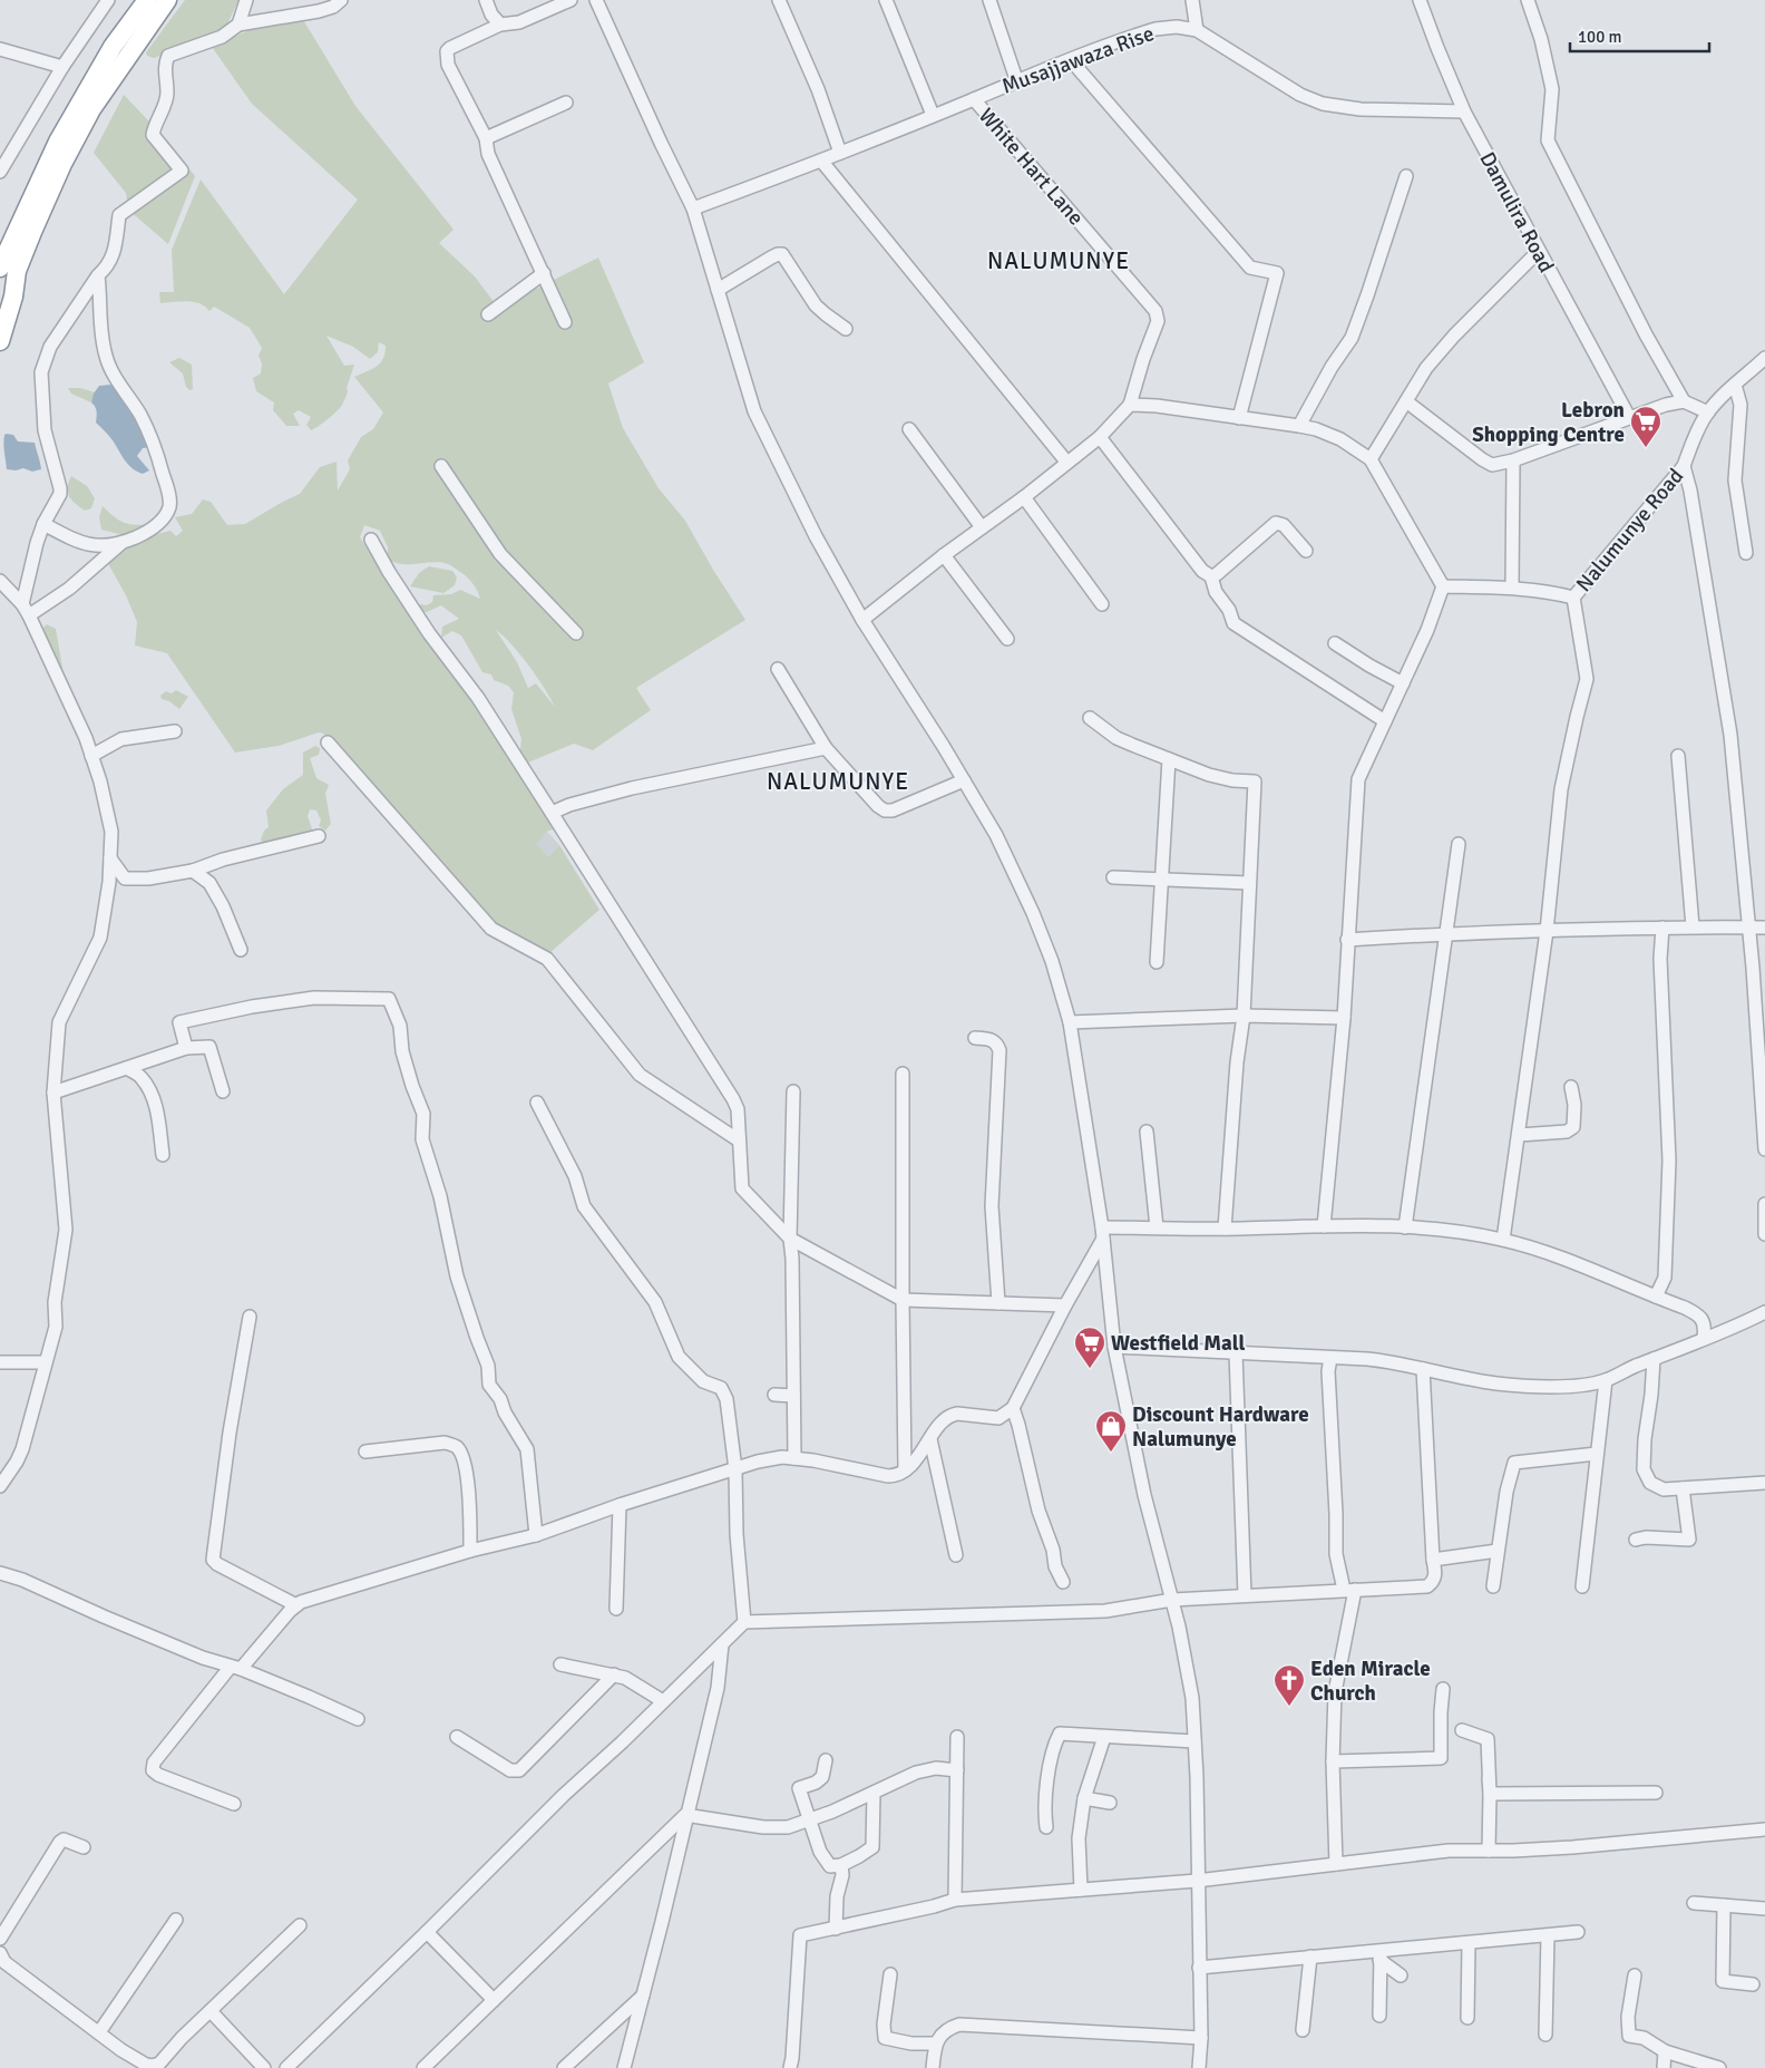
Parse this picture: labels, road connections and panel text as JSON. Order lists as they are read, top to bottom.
{
  "streets": {
    "street": [
      "Musajjawaza Rise",
      "White Hart Lane",
      "Damulira Road",
      "Nalumunye Road"
    ]
  },
  "crossings": [
    ["Musajjawaza Rise", "White Hart Lane"],
    ["Musajjawaza Rise", "Damulira Road"]
  ],
  "districts": ["NALUMUNYE", "NALUMUNYE"],
  "places": {
    "supermarket": ["Lebron Shopping Centre", "Westfield Mall"],
    "shop": ["Discount Hardware Nalumunye"],
    "church": ["Eden Miracle Church"]
  },
  "scale_bar": "100 m"
}
